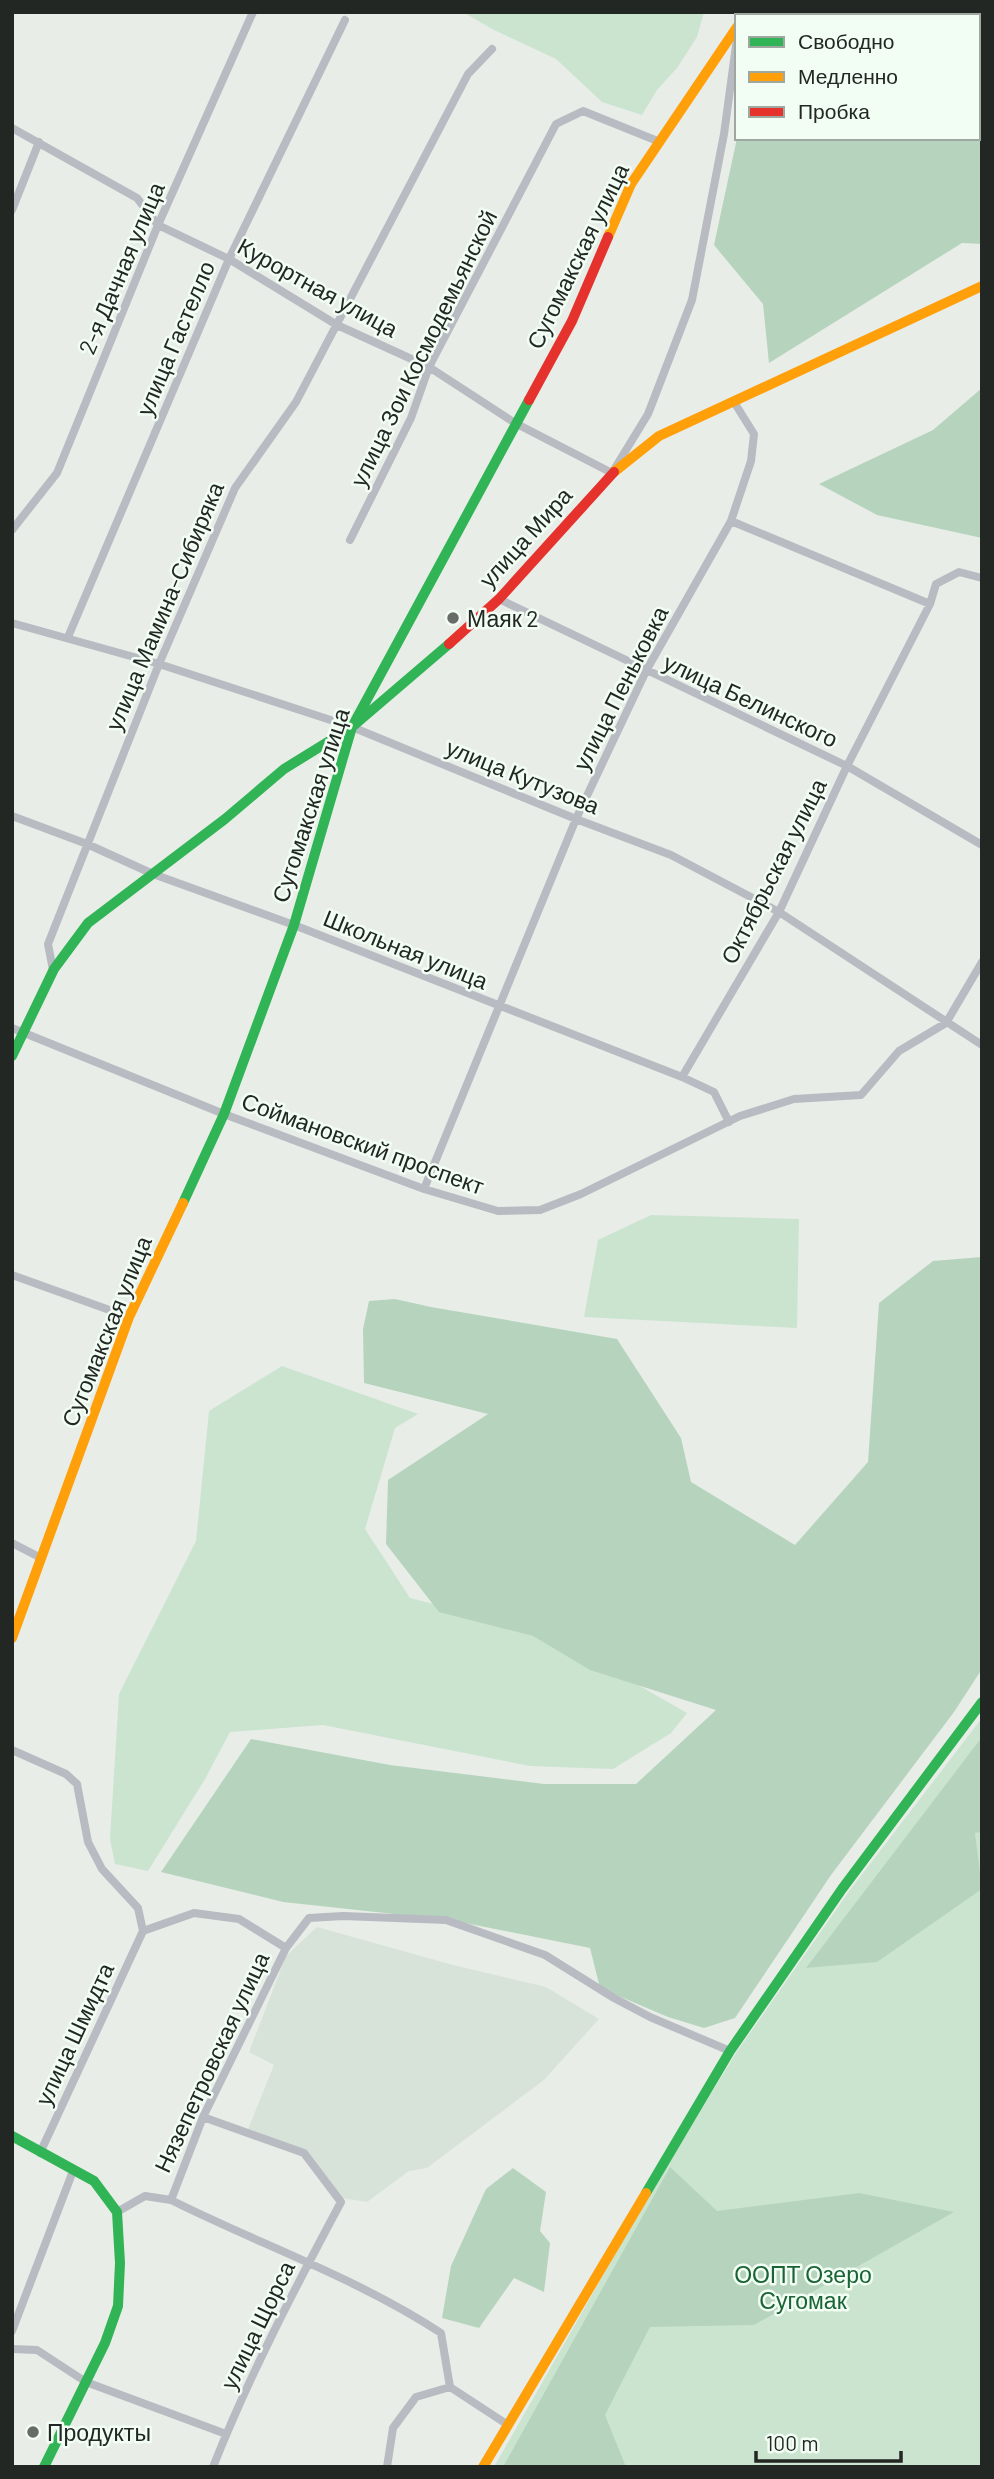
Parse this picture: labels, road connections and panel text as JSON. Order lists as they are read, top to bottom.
{
  "streets": {
    "main road": ["Сугомакская улица", "улица Мира"],
    "street": [
      "2-я Дачная улица",
      "Курортная улица",
      "улица Гастелло",
      "улица Зои Космодемьянской",
      "улица Мамина-Сибиряка",
      "улица Пеньковка",
      "улица Белинского",
      "улица Кутузова",
      "Октябрьская улица",
      "Школьная улица",
      "Соймановский проспект",
      "улица Шмидта",
      "Нязепетровская улица",
      "улица Щорса"
    ]
  },
  "crossings": [
    ["Сугомакская улица", "Курортная улица"],
    ["Сугомакская улица", "улица Зои Космодемьянской"],
    ["Сугомакская улица", "улица Мира"],
    ["Сугомакская улица", "улица Кутузова"],
    ["Сугомакская улица", "Школьная улица"],
    ["Сугомакская улица", "Соймановский проспект"],
    ["2-я Дачная улица", "Курортная улица"],
    ["Курортная улица", "улица Гастелло"],
    ["Курортная улица", "улица Зои Космодемьянской"],
    ["Курортная улица", "улица Мира"],
    ["Курортная улица", "улица Мамина-Сибиряка"],
    ["улица Гастелло", "улица Кутузова"],
    ["улица Мира", "улица Мамина-Сибиряка"],
    ["улица Мира", "улица Пеньковка"],
    ["улица Мира", "улица Белинского"],
    ["улица Мира", "улица Кутузова"],
    ["улица Мира", "Школьная улица"],
    ["улица Мамина-Сибиряка", "улица Кутузова"],
    ["улица Мамина-Сибиряка", "Школьная улица"],
    ["улица Пеньковка", "улица Белинского"],
    ["улица Пеньковка", "улица Кутузова"],
    ["улица Пеньковка", "Школьная улица"],
    ["улица Пеньковка", "Соймановский проспект"],
    ["улица Белинского", "Октябрьская улица"],
    ["улица Кутузова", "Октябрьская улица"],
    ["улица Кутузова", "Соймановский проспект"],
    ["Октябрьская улица", "Школьная улица"],
    ["Школьная улица", "Соймановский проспект"],
    ["Нязепетровская улица", "улица Щорса"]
  ],
  "parks": ["ООПТ Озеро Сугомак"],
  "places": ["Маяк 2", "Продукты"],
  "legend": ["Свободно", "Медленно", "Пробка"],
  "scale_bar": "100 m"
}
